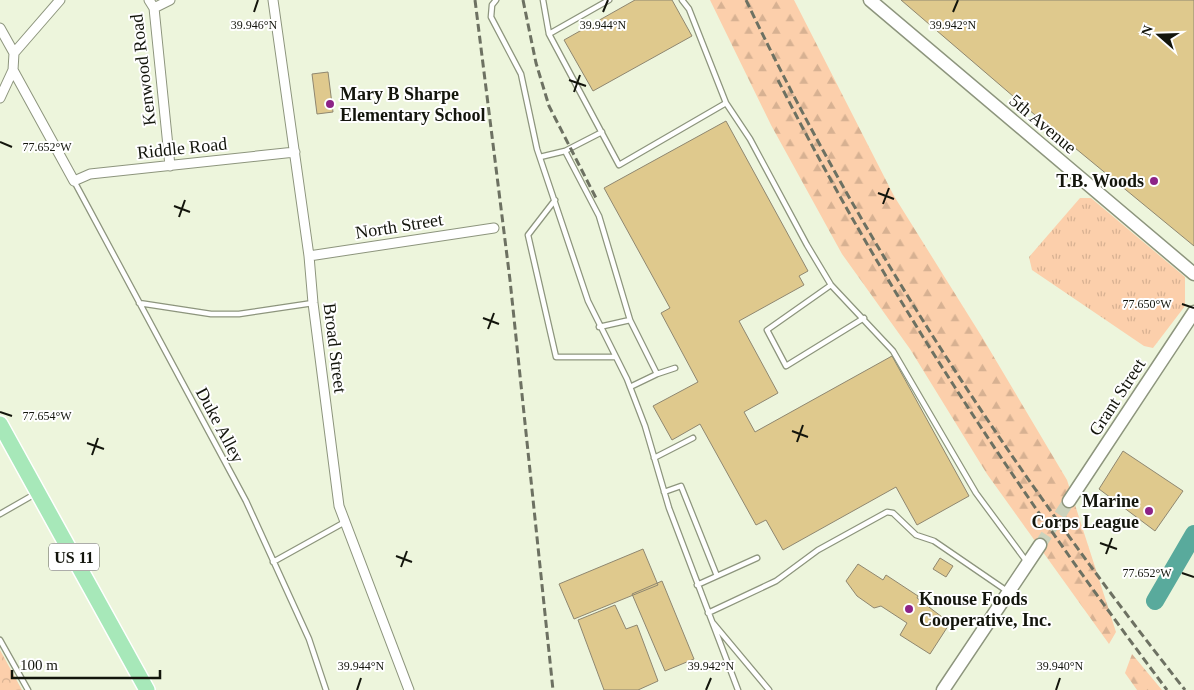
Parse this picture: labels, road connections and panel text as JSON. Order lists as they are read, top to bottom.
{
  "streets": {
    "main road": ["US 11"],
    "street": [
      "Kenwood Road",
      "5th Avenue",
      "Riddle Road",
      "North Street",
      "Broad Street",
      "Grant Street"
    ],
    "lane": ["Duke Alley"]
  },
  "crossings": [
    ["Kenwood Road", "Riddle Road"],
    ["Riddle Road", "Broad Street"],
    ["Riddle Road", "Duke Alley"],
    ["North Street", "Broad Street"]
  ],
  "places": [
    "Mary B Sharpe Elementary School",
    "T.B. Woods",
    "Marine Corps League",
    "Knouse Foods Cooperative, Inc."
  ],
  "scale_bar": "100 m",
  "north": "left",
  "coordinates": [
    "39.946°N",
    "39.944°N",
    "39.942°N",
    "77.652°W",
    "77.650°W",
    "77.654°W",
    "39.940°N"
  ]
}
